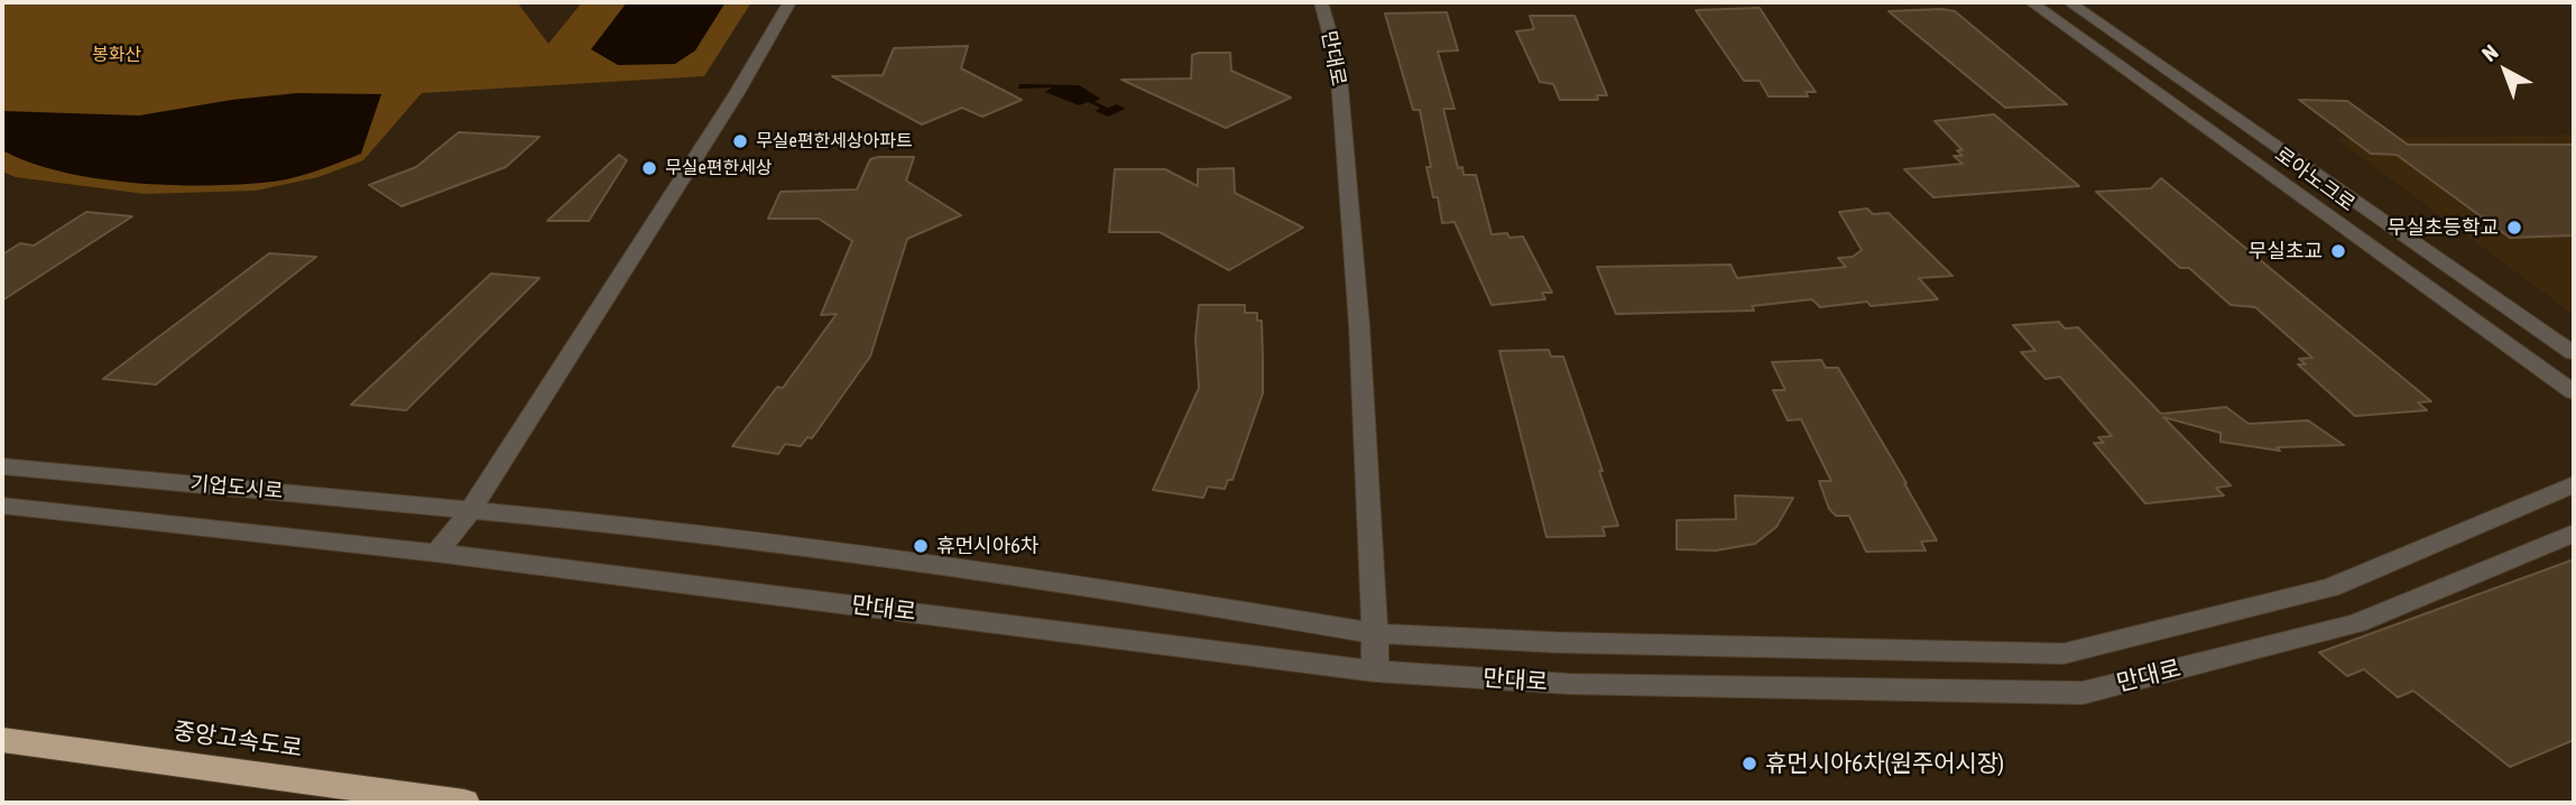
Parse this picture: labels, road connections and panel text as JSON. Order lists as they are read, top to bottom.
{
  "streets": {
    "highway": ["중앙고속도로"],
    "street": ["만대로", "로아노크로", "기업도시로"]
  },
  "crossings": [
    ["만대로", "기업도시로"]
  ],
  "parks": ["봉화산"],
  "places": [
    "무실e편한세상아파트",
    "무실e편한세상",
    "무실초등학교",
    "무실초교",
    "휴먼시아6차",
    "휴먼시아6차(원주어시장)"
  ],
  "north": "top left"
}
